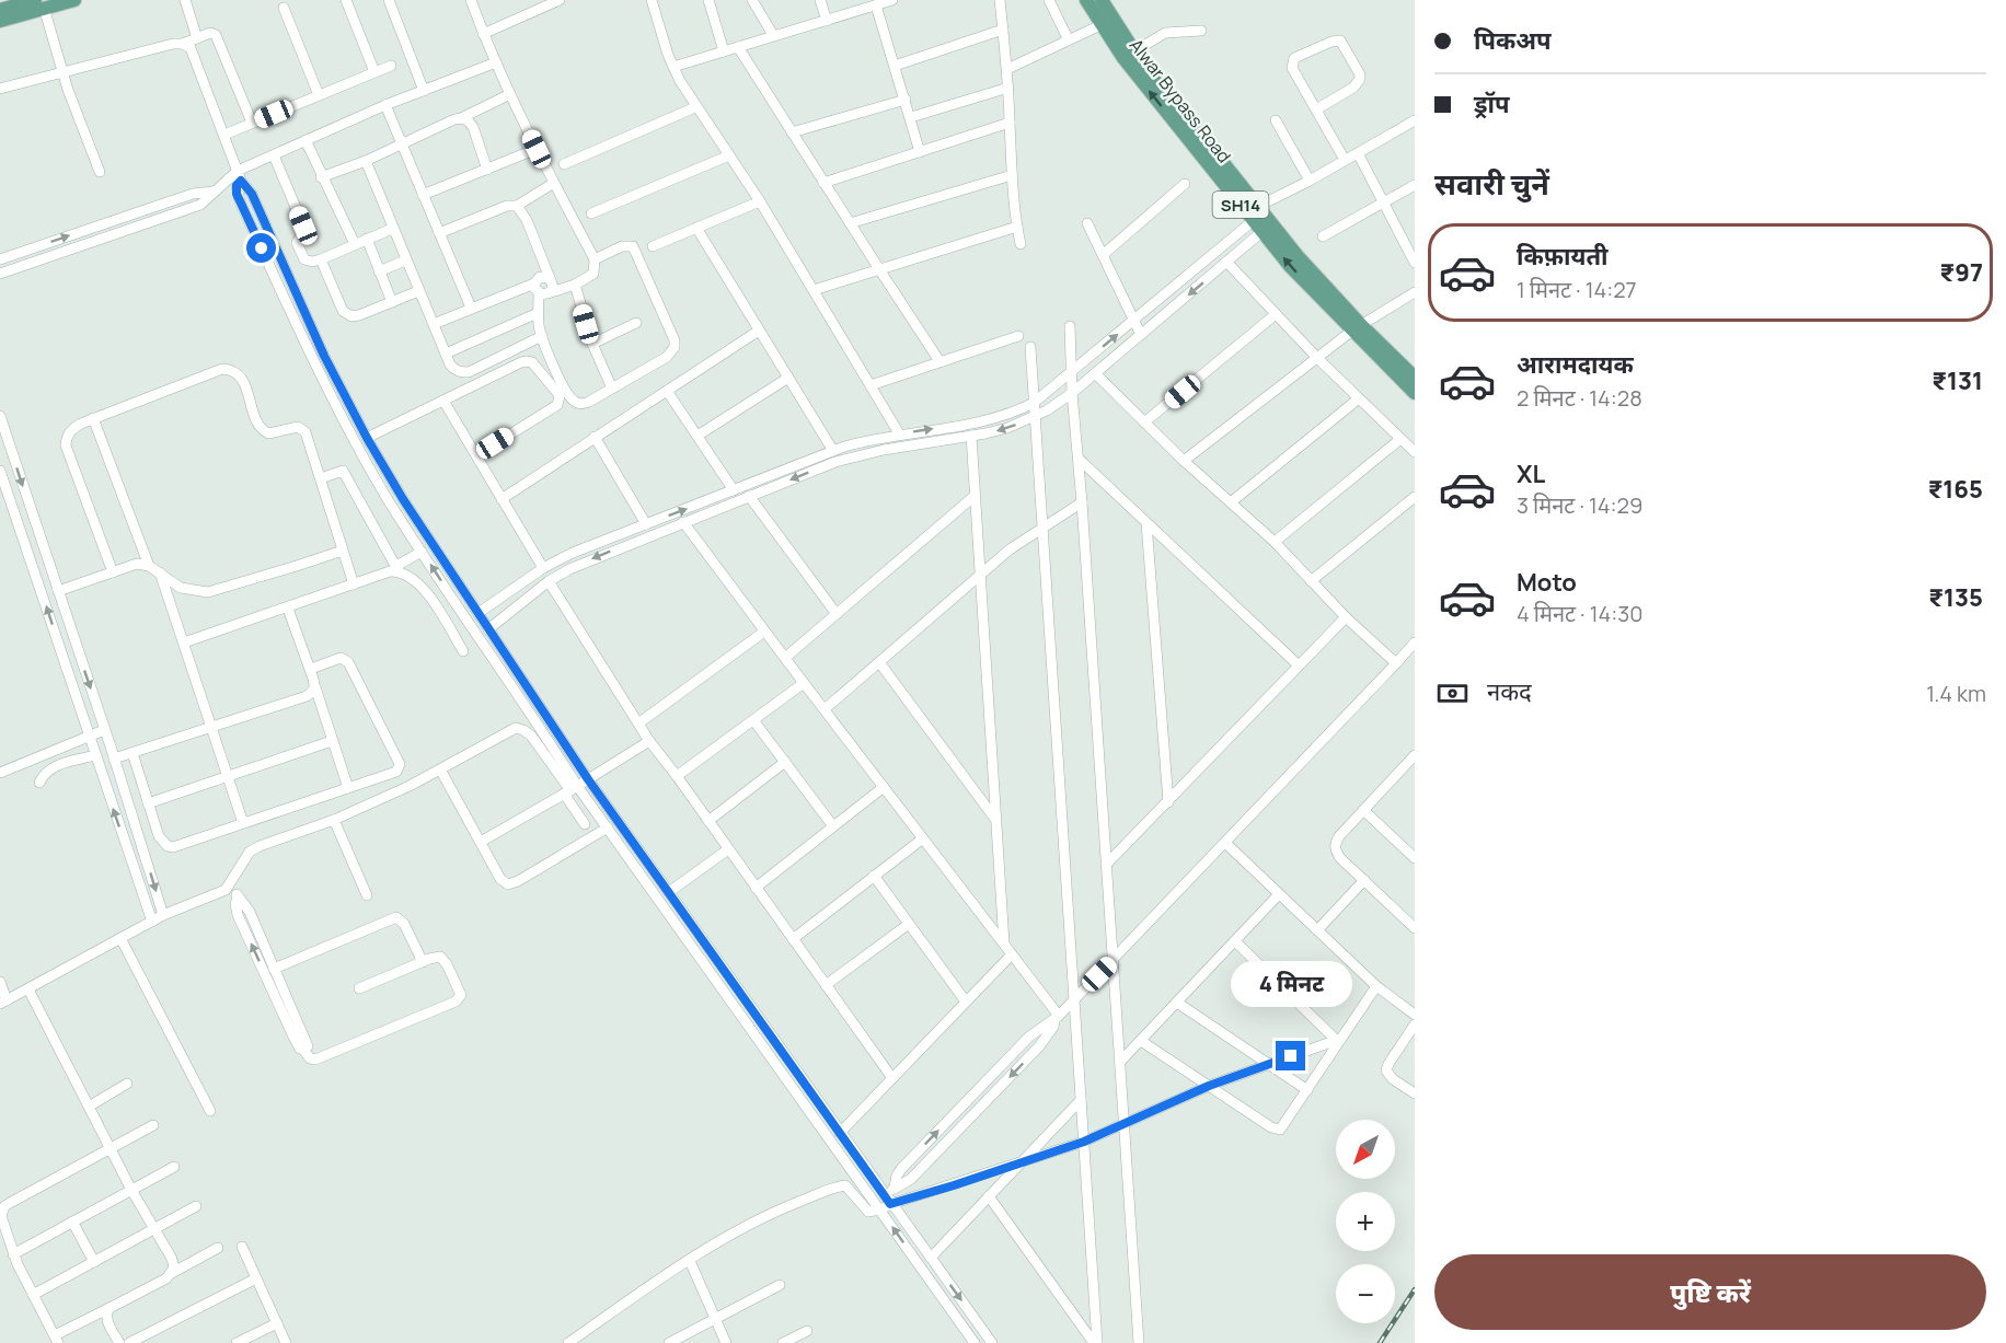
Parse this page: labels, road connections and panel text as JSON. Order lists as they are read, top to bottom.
{
  "streets": {
    "main road": ["Alwar Bypass Road", "SH14"]
  },
  "north": "bottom left",
  "page": {
    "banner": ["पिकअप", "ड्रॉप"],
    "heading": "सवारी चुनें",
    "list": [
      {
        "name": "किफ़ायती",
        "note": "1 मिनट · 14:27",
        "value": "₹97"
      },
      {
        "name": "आरामदायक",
        "note": "2 मिनट · 14:28",
        "value": "₹131"
      },
      {
        "name": "XL",
        "note": "3 मिनट · 14:29",
        "value": "₹165"
      },
      {
        "name": "Moto",
        "note": "4 मिनट · 14:30",
        "value": "₹135"
      }
    ],
    "pay": ["नकद", "1.4 km"],
    "bubble": "4 मिनट",
    "map_buttons": ["+", "−"],
    "buttons": "पुष्टि करें"
  }
}
